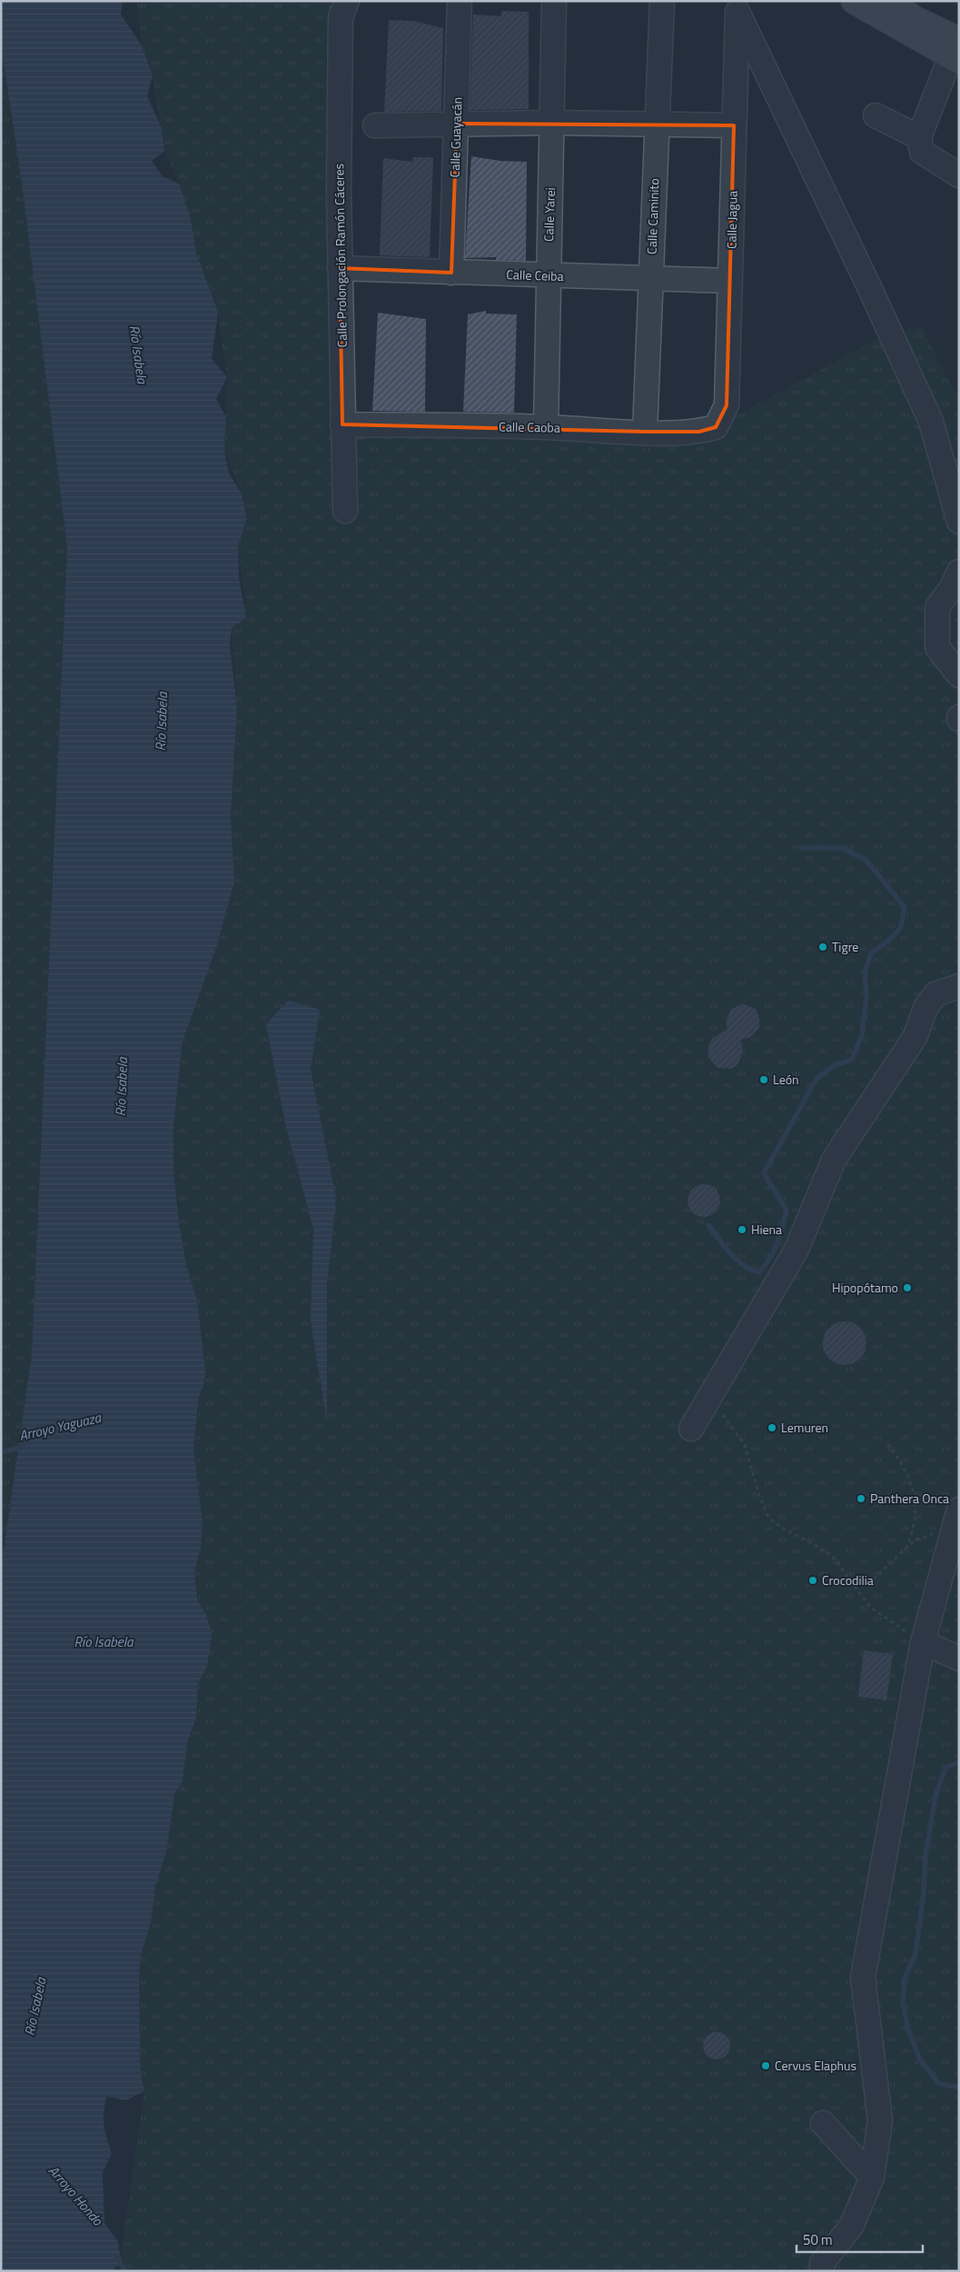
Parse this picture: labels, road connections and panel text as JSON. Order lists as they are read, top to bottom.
{
  "streets": {
    "street": [
      "Calle Guayacán",
      "Calle Yarei",
      "Calle Caminito",
      "Calle Jagua",
      "Calle Prolongación Ramón Cáceres",
      "Calle Ceiba",
      "Calle Caoba"
    ]
  },
  "crossings": [
    ["Calle Guayacán", "Calle Ceiba"],
    ["Calle Yarei", "Calle Ceiba"],
    ["Calle Yarei", "Calle Caoba"],
    ["Calle Caminito", "Calle Ceiba"],
    ["Calle Caminito", "Calle Caoba"],
    ["Calle Jagua", "Calle Ceiba"],
    ["Calle Jagua", "Calle Caoba"],
    ["Calle Prolongación Ramón Cáceres", "Calle Ceiba"],
    ["Calle Prolongación Ramón Cáceres", "Calle Caoba"]
  ],
  "water": ["Río Isabela", "Arroyo Yaguaza", "Arroyo Hondo"],
  "places": [
    "Tigre",
    "León",
    "Hiena",
    "Hipopótamo",
    "Lemuren",
    "Panthera Onca",
    "Crocodilia",
    "Cervus Elaphus"
  ],
  "scale_bar": "50 m"
}
